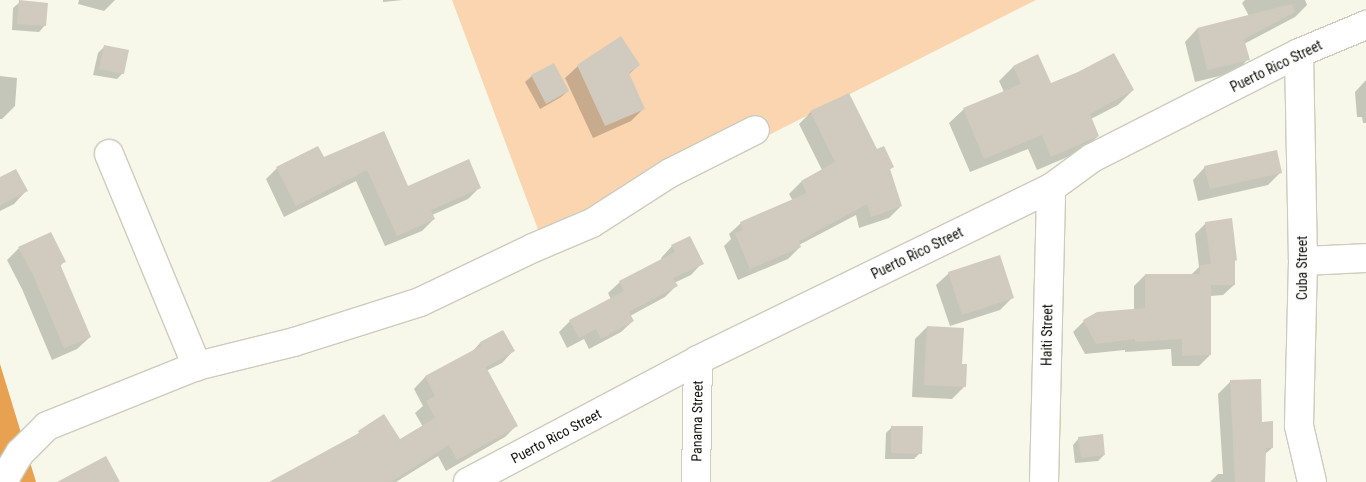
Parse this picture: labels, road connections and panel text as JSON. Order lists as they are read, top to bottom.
{
  "streets": {
    "street": [
      "Puerto Rico Street",
      "Cuba Street",
      "Haiti Street",
      "Panama Street"
    ]
  },
  "crossings": [
    ["Puerto Rico Street", "Cuba Street"],
    ["Puerto Rico Street", "Haiti Street"],
    ["Puerto Rico Street", "Panama Street"]
  ]
}
